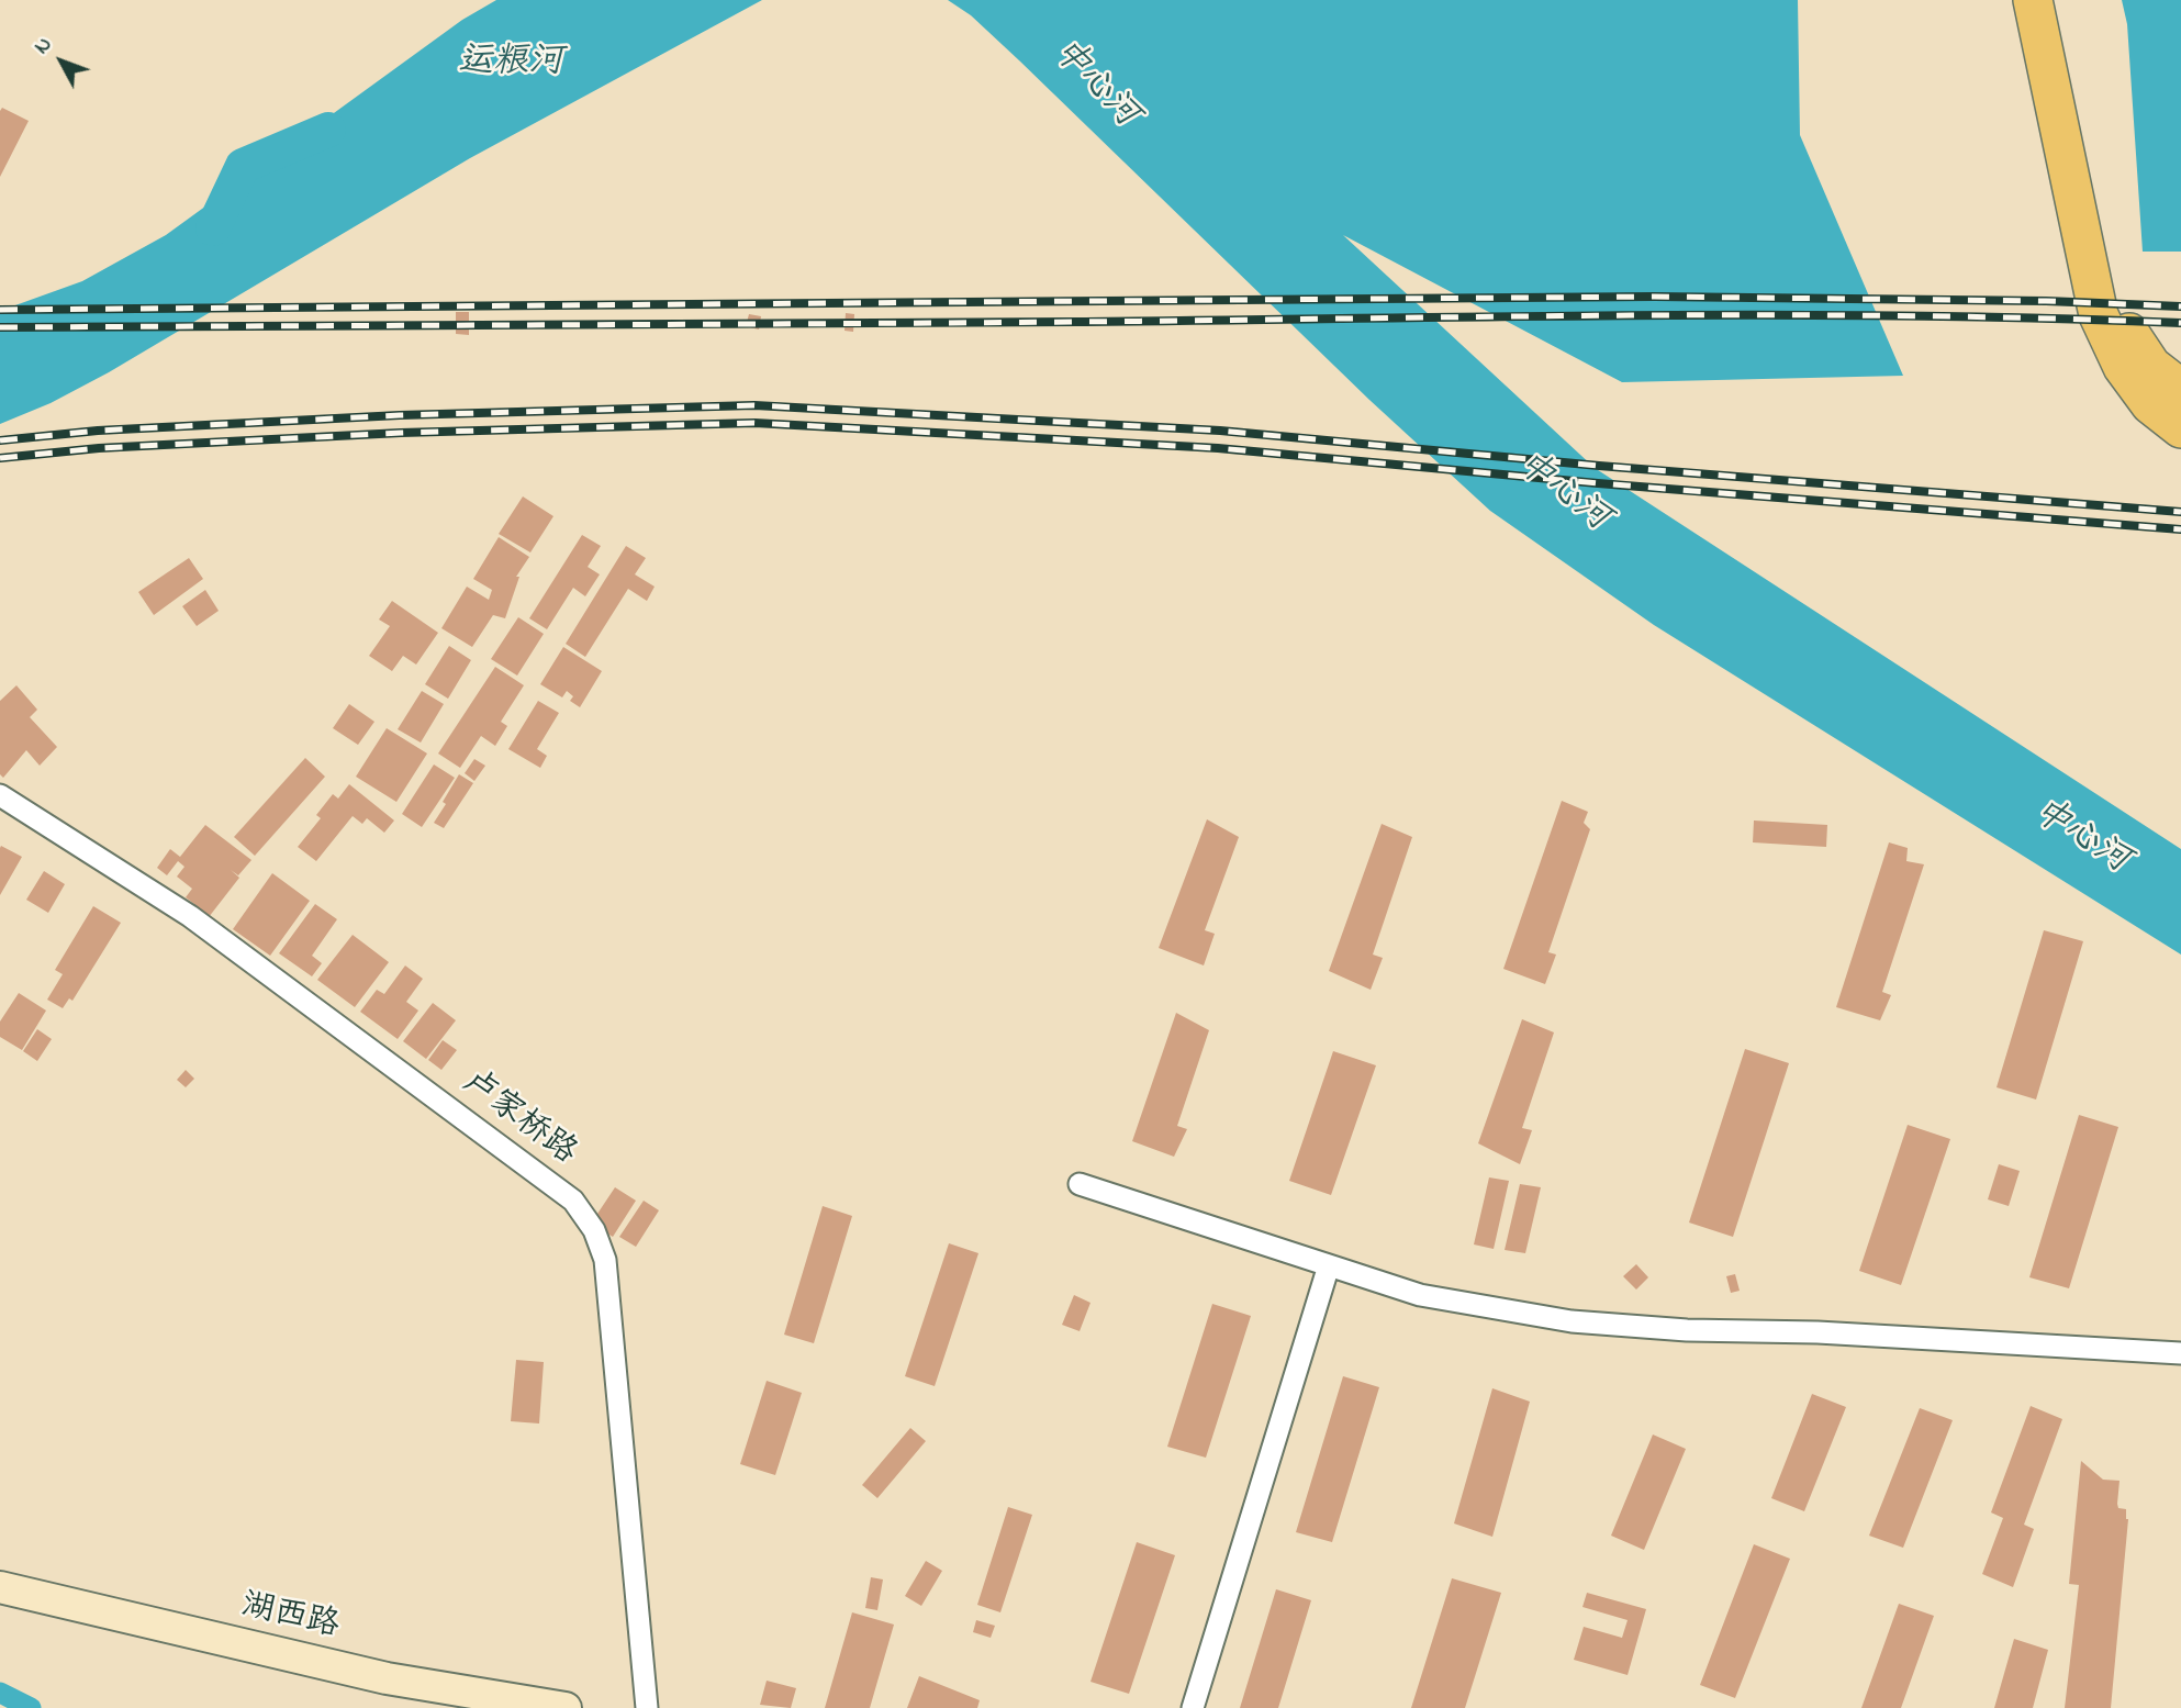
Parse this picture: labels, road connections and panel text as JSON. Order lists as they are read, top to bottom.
{
  "streets": {
    "street": ["卢家桥路", "湖西路"]
  },
  "water": ["运粮河", "中心河"],
  "north": "top left"
}
